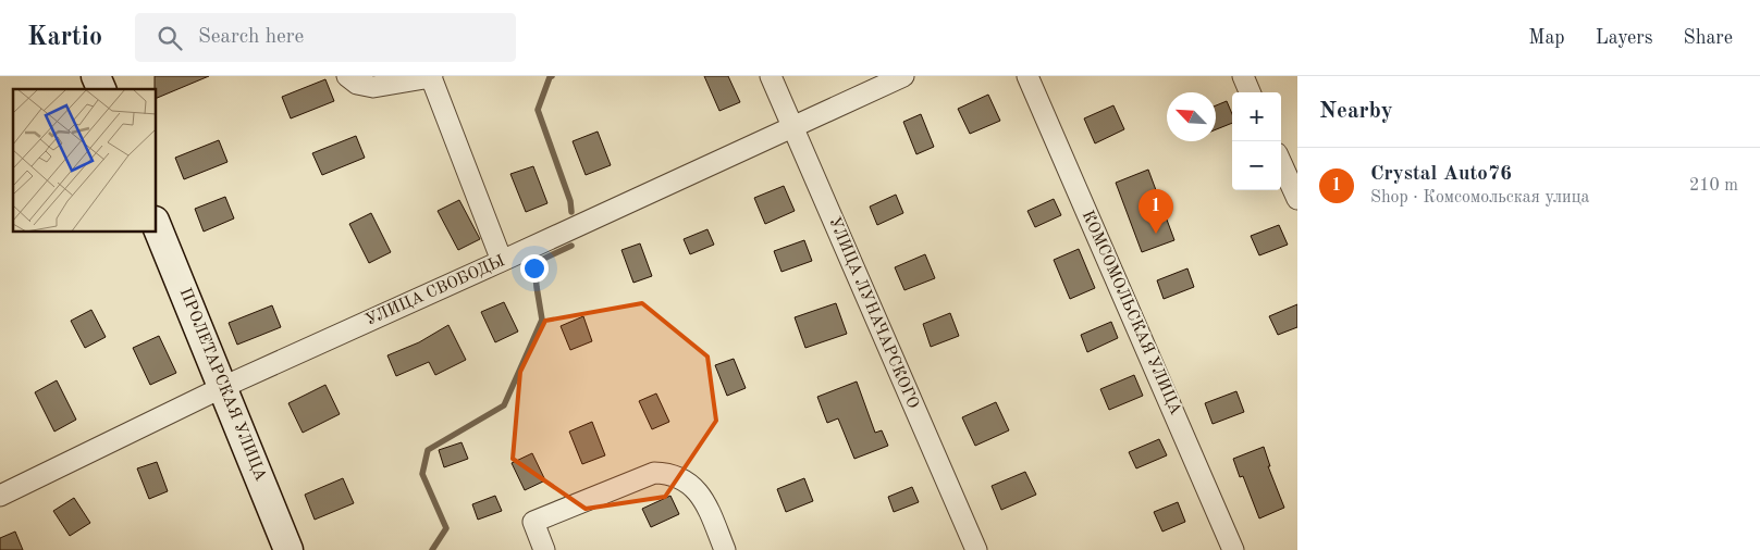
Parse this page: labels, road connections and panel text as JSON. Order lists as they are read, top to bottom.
{
  "streets": {
    "main road": ["ПРОЛЕТАРСКАЯ УЛИЦА"],
    "street": ["УЛИЦА СВОБОДЫ", "УЛИЦА ЛУНАЧАРСКОГО", "КОМСОМОЛЬСКАЯ УЛИЦА"]
  },
  "crossings": [
    ["УЛИЦА СВОБОДЫ", "УЛИЦА ЛУНАЧАРСКОГО"],
    ["УЛИЦА СВОБОДЫ", "ПРОЛЕТАРСКАЯ УЛИЦА"]
  ],
  "north": "top left",
  "page": {
    "header": "Kartio",
    "search": "Search here",
    "nav": ["Map", "Layers", "Share"],
    "heading": "Nearby",
    "map_buttons": ["+", "−"],
    "list": [
      {
        "mark": "1",
        "name": "Crystal Auto76",
        "note": "Shop · Комсомольская улица",
        "value": "210 m"
      }
    ],
    "pins": "1"
  }
}
